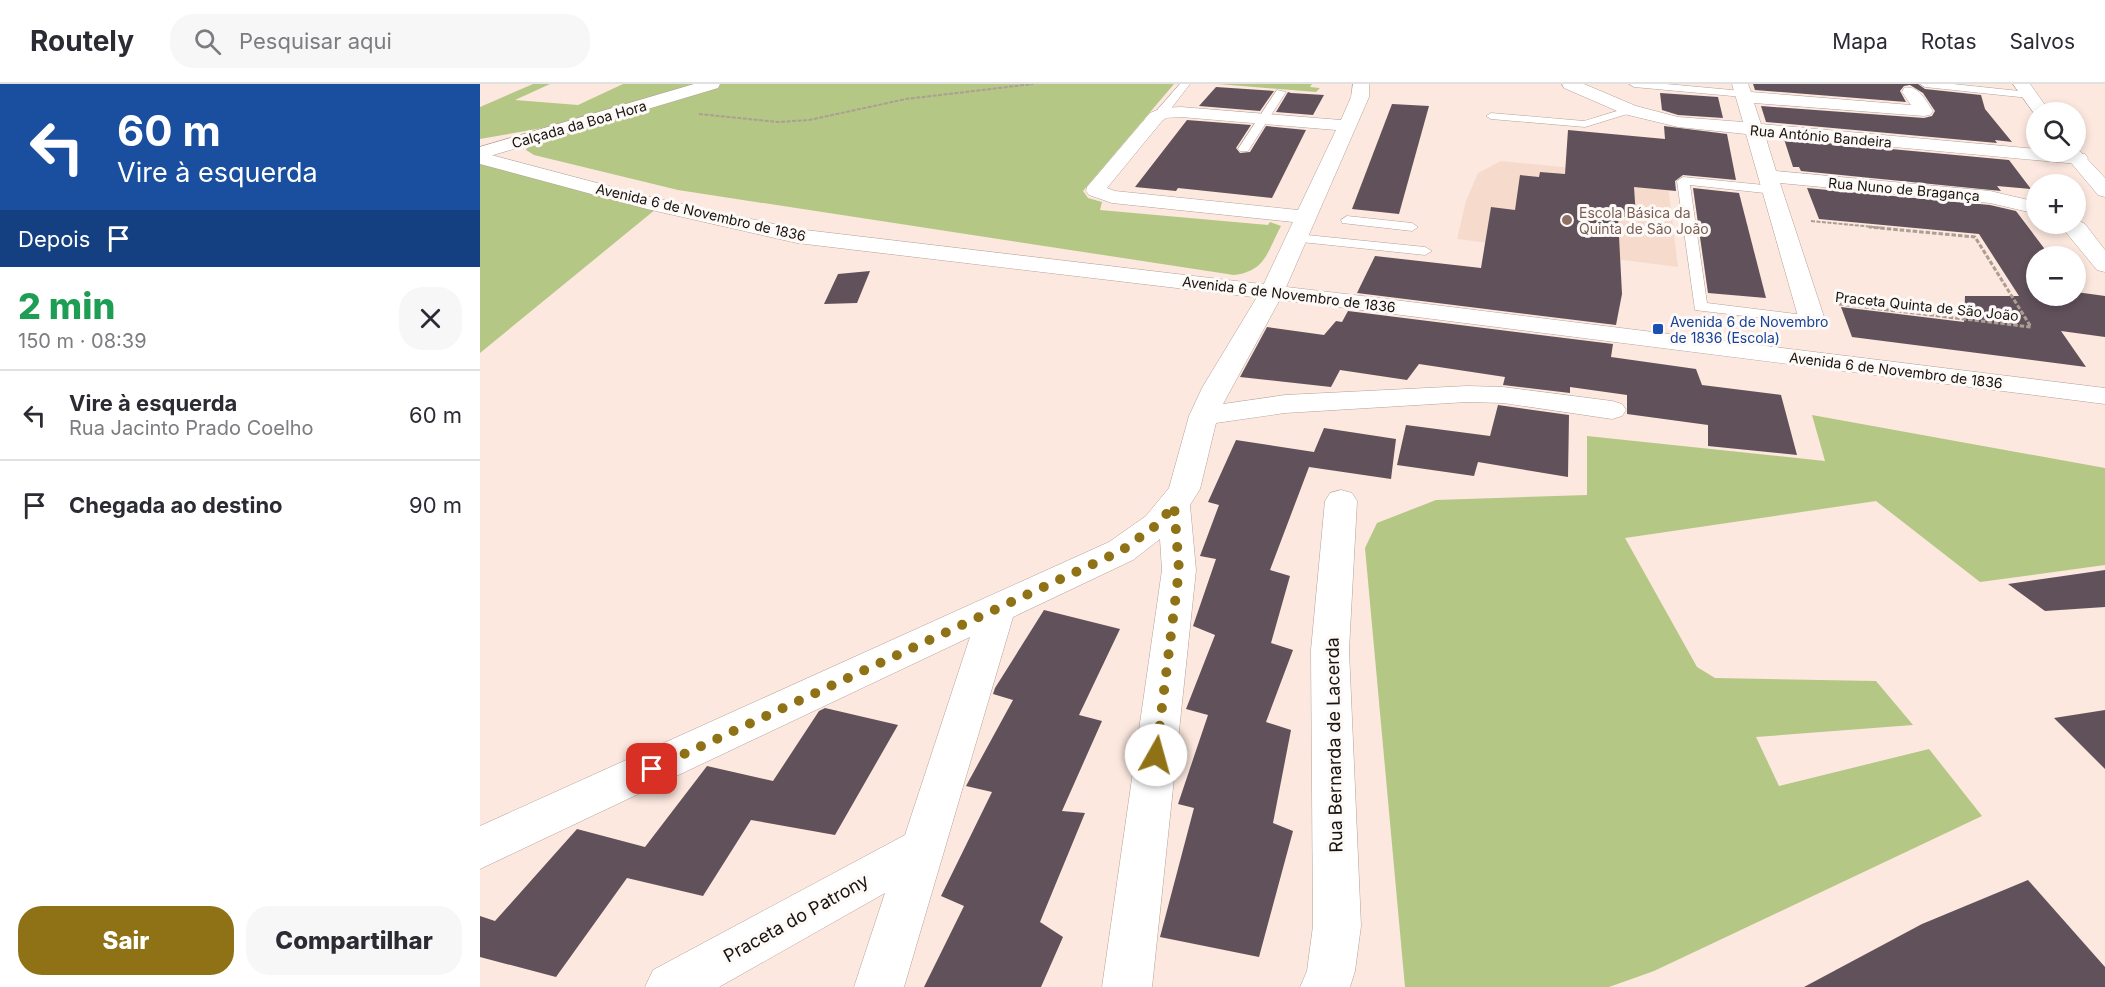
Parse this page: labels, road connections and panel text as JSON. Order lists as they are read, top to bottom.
{
  "streets": {
    "street": [
      "Calçada da Boa Hora",
      "Rua António Bandeira",
      "Rua Nuno de Bragança",
      "Avenida 6 de Novembro de 1836",
      "Rua Bernarda de Lacerda",
      "Praceta do Patrony"
    ],
    "path": ["Praceta Quinta de São João"]
  },
  "places": {
    "other": ["Escola Básica da Quinta de São João"],
    "transit": ["Avenida 6 de Novembro de 1836 (Escola)"]
  },
  "page": {
    "header": "Routely",
    "search": "Pesquisar aqui",
    "nav": ["Mapa", "Rotas", "Salvos"],
    "turn": ["60 m", "Vire à esquerda"],
    "map_buttons": ["+", "−"],
    "then": "Depois",
    "heading": ["2 min", "150 m · 08:39"],
    "list": [
      {
        "name": "Vire à esquerda",
        "note": "Rua Jacinto Prado Coelho",
        "value": "60 m"
      },
      {
        "name": "Chegada ao destino",
        "value": "90 m"
      }
    ],
    "buttons": ["Sair", "Compartilhar"]
  }
}
